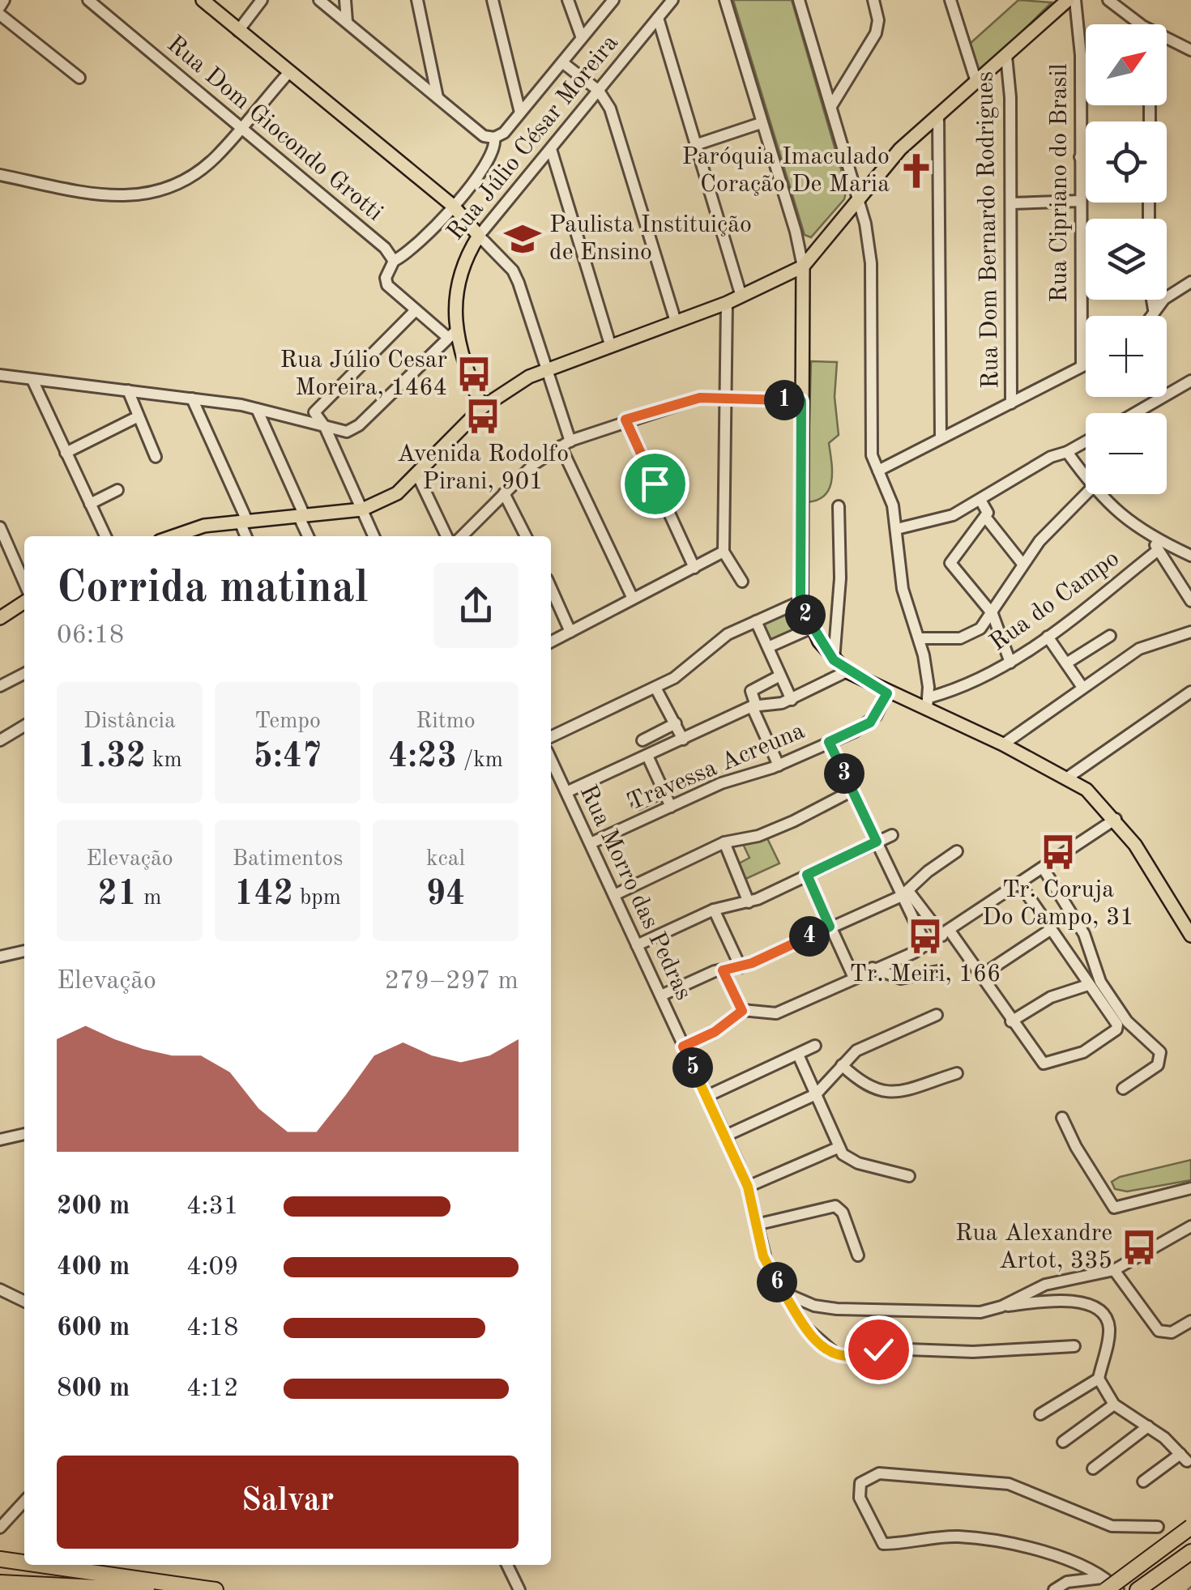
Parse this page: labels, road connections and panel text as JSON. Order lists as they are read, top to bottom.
{
  "streets": {
    "main road": ["Rua Júlio César Moreira"],
    "street": [
      "Rua Dom Giocondo Grotti",
      "Rua Cipriano do Brasil",
      "Rua Dom Bernardo Rodrigues",
      "Rua do Campo",
      "Travessa Acreuna",
      "Rua Morro das Pedras"
    ]
  },
  "crossings": [
    ["Travessa Acreuna", "Rua Morro das Pedras"]
  ],
  "places": {
    "church": ["Paróquia Imaculado Coração De Maria"],
    "school or university": ["Paulista Instituição de Ensino"],
    "bus stop": [
      "Rua Júlio Cesar Moreira, 1464",
      "Avenida Rodolfo Pirani, 901",
      "Tr. Coruja Do Campo, 31",
      "Tr. Meiri, 166",
      "Rua Alexandre Artot, 335"
    ]
  },
  "north": "top right",
  "page": {
    "map_buttons": ["+", "−"],
    "pins": [
      "1",
      "2",
      "3",
      "4",
      "5",
      "6"
    ],
    "heading": ["Corrida matinal", "06:18"],
    "stats": [
      ["Distância", "1.32 km"],
      ["Tempo", "5:47"],
      ["Ritmo", "4:23 /km"],
      ["Elevação", "21 m"],
      ["Batimentos", "142 bpm"],
      ["kcal", "94"]
    ],
    "chart": ["Elevação", "279–297 m"],
    "list": [
      {
        "name": "200 m",
        "note": "4:31"
      },
      {
        "name": "400 m",
        "note": "4:09"
      },
      {
        "name": "600 m",
        "note": "4:18"
      },
      {
        "name": "800 m",
        "note": "4:12"
      }
    ],
    "buttons": "Salvar"
  }
}
